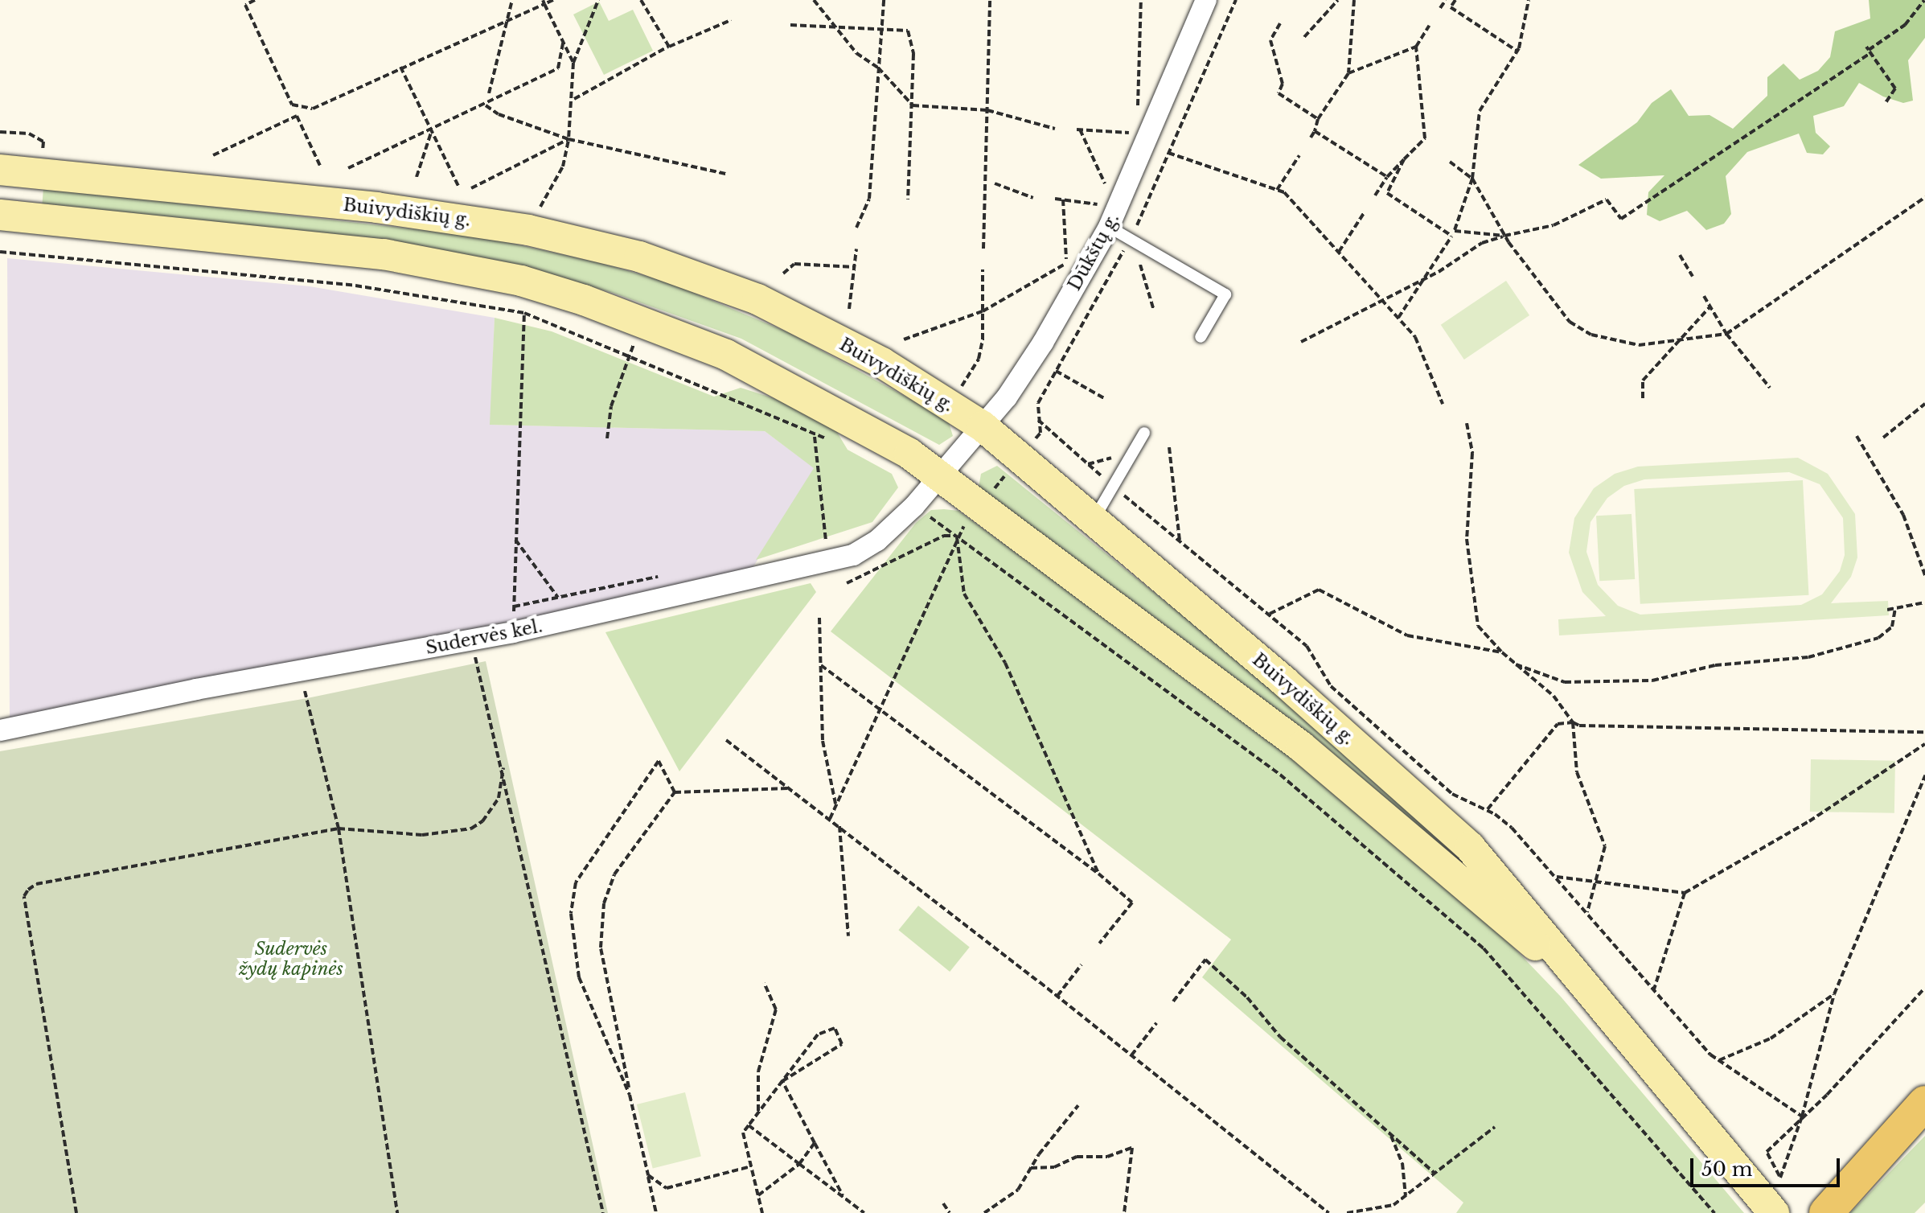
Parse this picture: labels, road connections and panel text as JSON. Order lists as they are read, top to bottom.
{
  "streets": {
    "main road": ["Buivydiškių g."],
    "street": ["Dūkštų g.", "Sudervės kel."]
  },
  "crossings": [
    ["Buivydiškių g.", "Dūkštų g."],
    ["Buivydiškių g.", "Sudervės kel."],
    ["Dūkštų g.", "Sudervės kel."]
  ],
  "parks": ["Sudervės žydų kapinės"],
  "scale_bar": "50 m"
}
